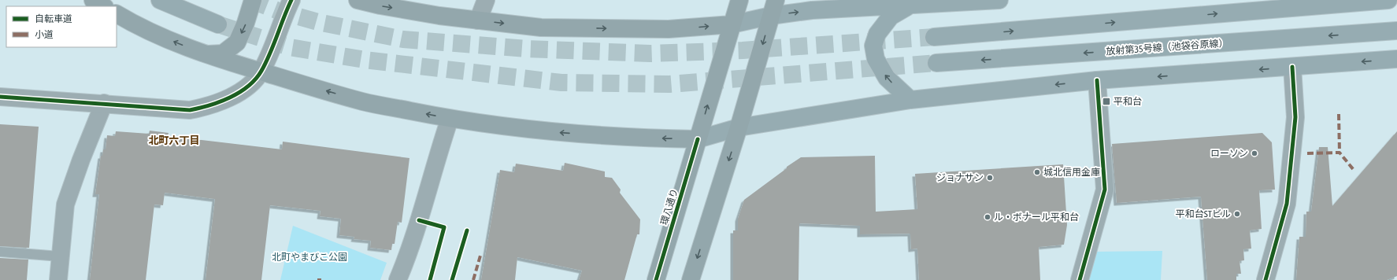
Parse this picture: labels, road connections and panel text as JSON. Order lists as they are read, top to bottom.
{
  "streets": {
    "main road": ["放射第35号線（池袋谷原線）", "環八通り"]
  },
  "districts": ["北町六丁目"],
  "parks": ["北町やまびこ公園"],
  "places": {
    "transit": ["平和台"],
    "other": [
      "ローソン",
      "城北信用金庫",
      "ジョナサン",
      "平和台STビル",
      "ル・ボナール平和台"
    ]
  },
  "legend": ["自転車道", "小道"]
}
